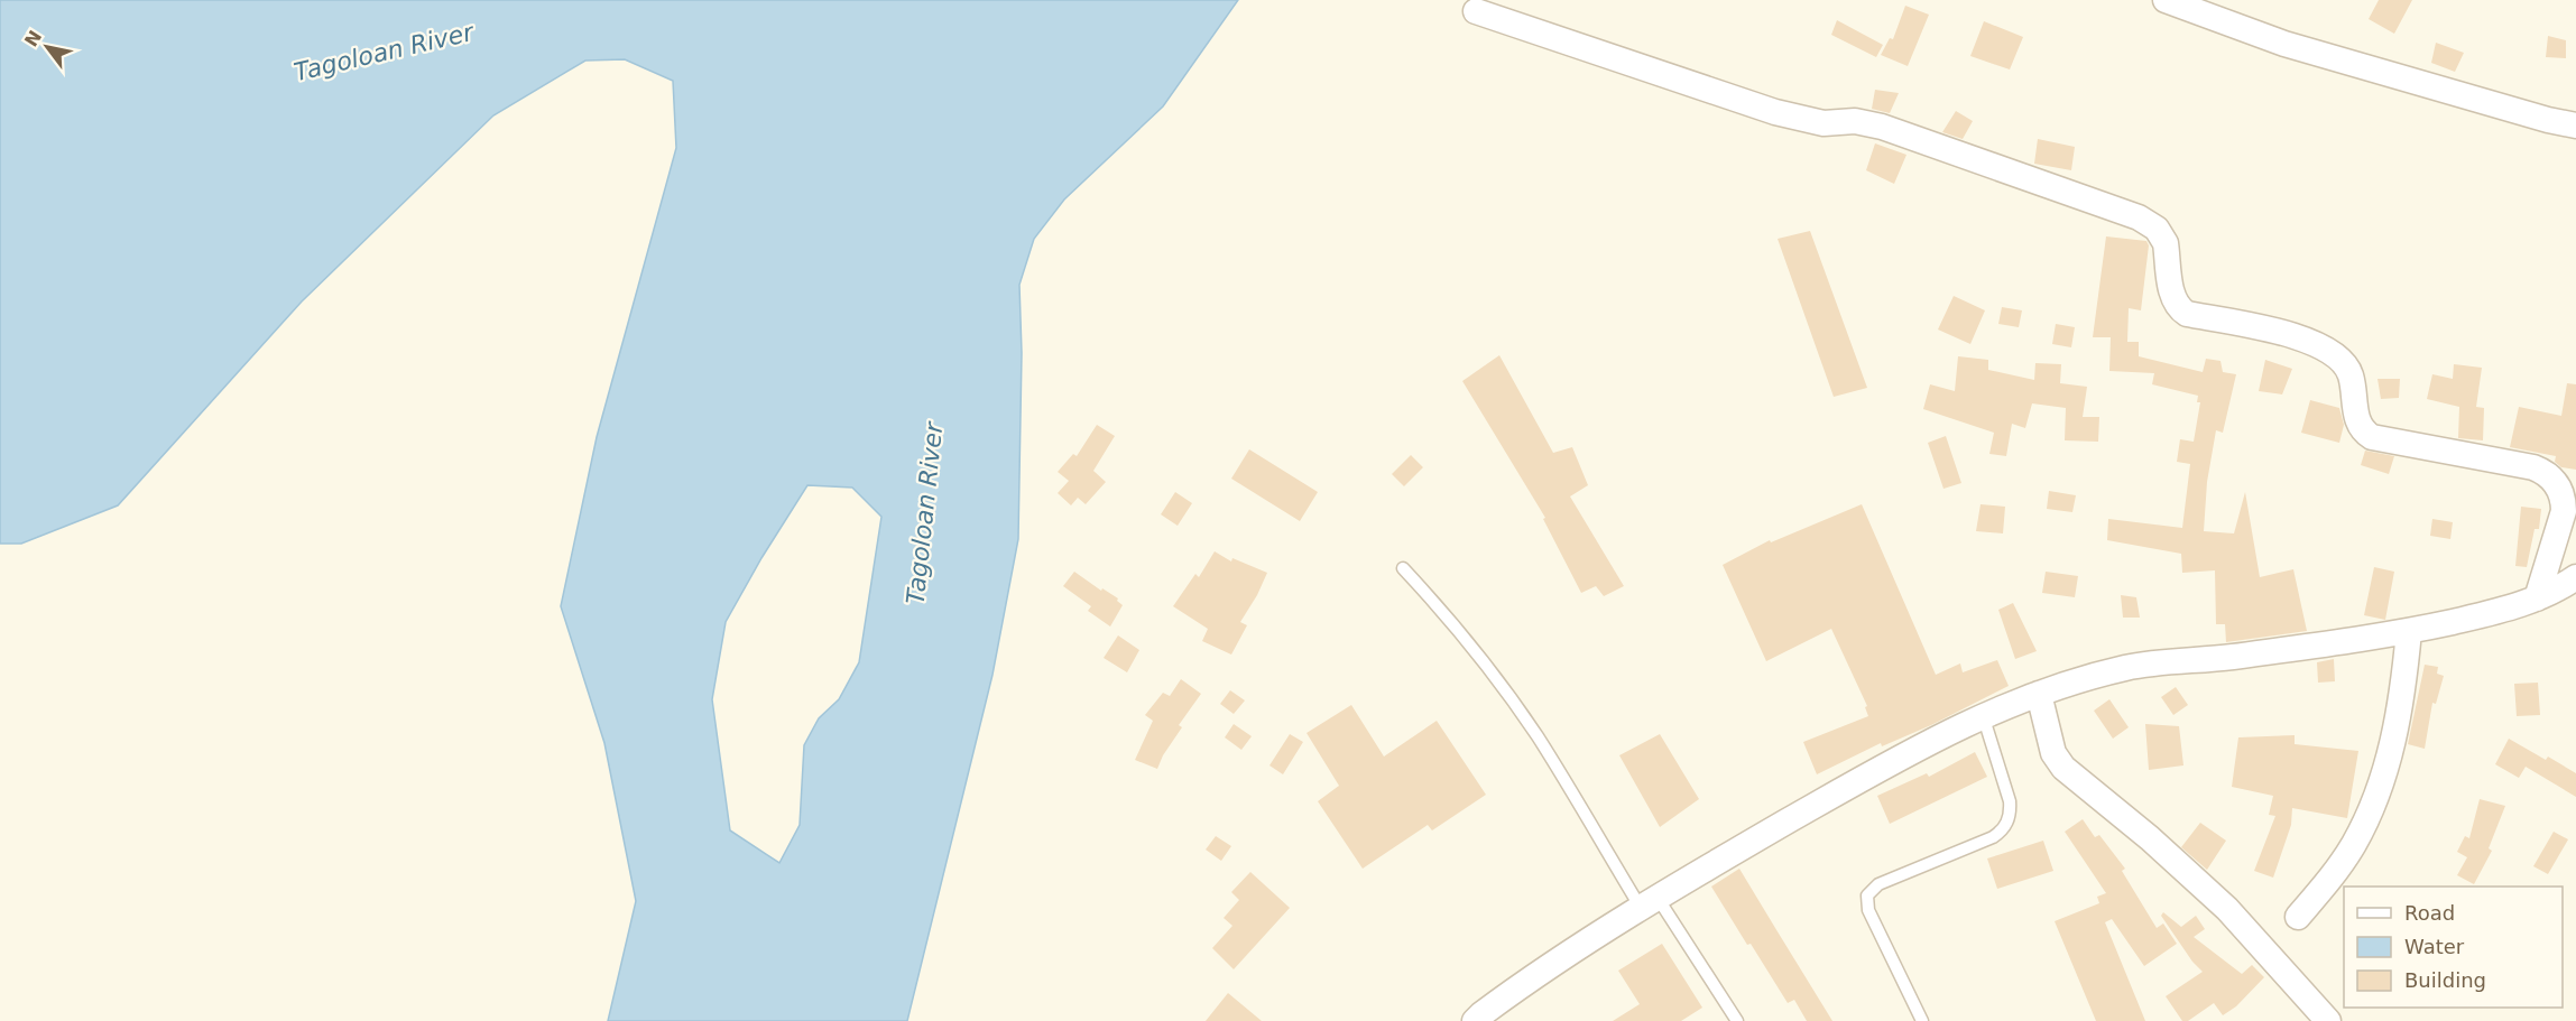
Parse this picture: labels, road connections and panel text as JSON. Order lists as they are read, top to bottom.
{
  "water": ["Tagoloan River"],
  "legend": ["Road", "Water", "Building"],
  "north": "top left"
}
